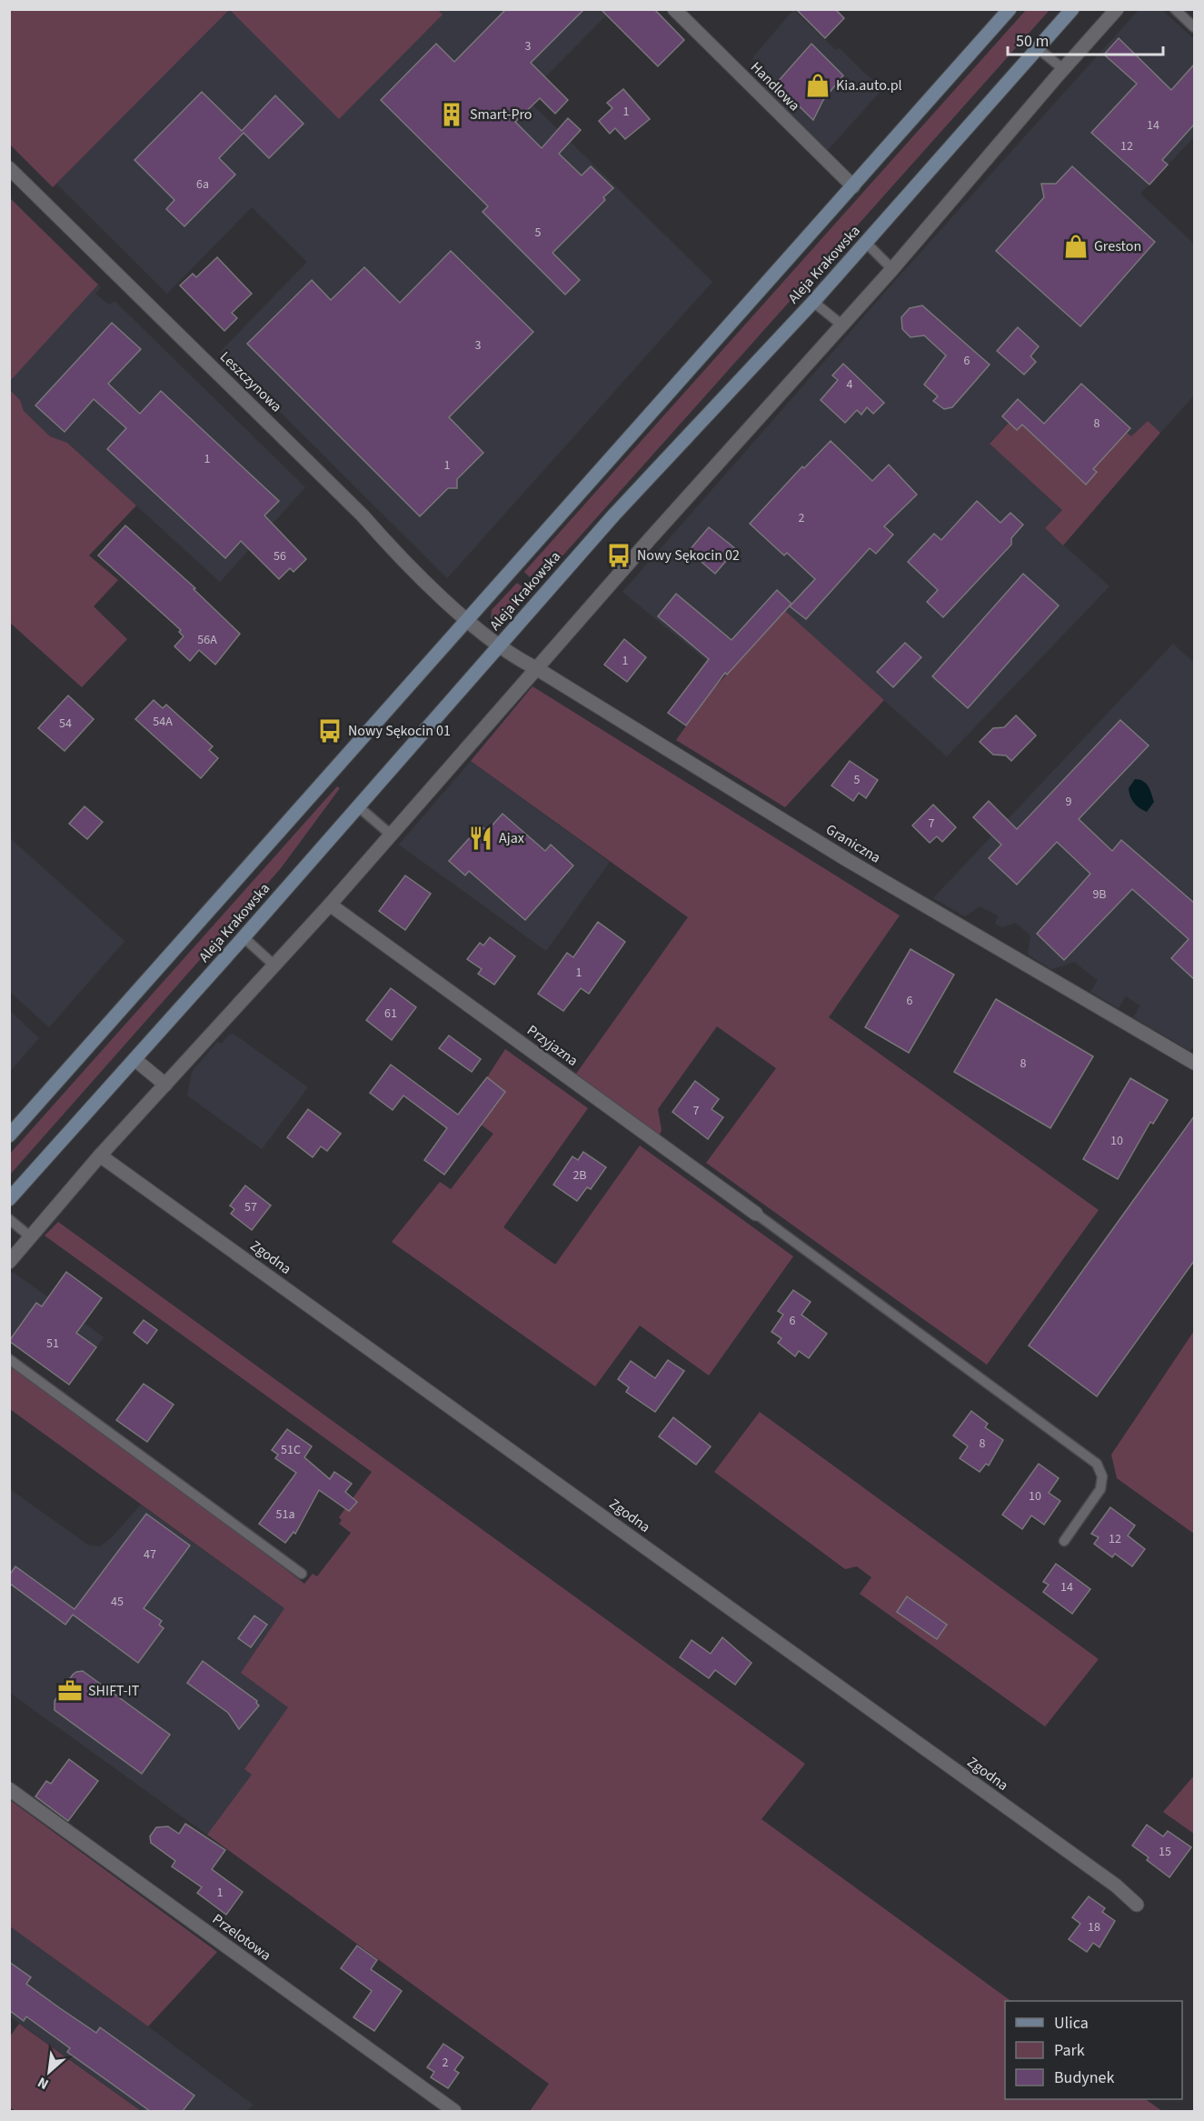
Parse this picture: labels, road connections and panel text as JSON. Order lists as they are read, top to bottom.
{
  "streets": {
    "main road": ["Aleja Krakowska"],
    "street": [
      "Handlowa",
      "Leszczynowa",
      "Graniczna",
      "Przyjazna",
      "Zgodna",
      "Przelotowa"
    ]
  },
  "crossings": [
    ["Handlowa", "Aleja Krakowska"],
    ["Aleja Krakowska", "Leszczynowa"],
    ["Aleja Krakowska", "Graniczna"],
    ["Leszczynowa", "Graniczna"]
  ],
  "places": {
    "shop": ["Kia.auto.pl", "Greston"],
    "building": ["Smart-Pro"],
    "bus stop": ["Nowy Sękocin 02", "Nowy Sękocin 01"],
    "restaurant": ["Ajax"],
    "office": ["SHIFT-IT"]
  },
  "house_numbers": [
    "3",
    "1",
    "14",
    "12",
    "6a",
    "5",
    "3",
    "6",
    "4",
    "8",
    "1",
    "1",
    "2",
    "56",
    "56A",
    "1",
    "54A",
    "54",
    "5",
    "9",
    "7",
    "9B",
    "1",
    "6",
    "61",
    "8",
    "7",
    "10",
    "2B",
    "57",
    "6",
    "51",
    "8",
    "51C",
    "10",
    "51a",
    "12",
    "47",
    "14",
    "45",
    "15",
    "1",
    "18",
    "2"
  ],
  "legend": ["Ulica", "Park", "Budynek"],
  "scale_bar": "50 m",
  "north": "bottom left"
}
